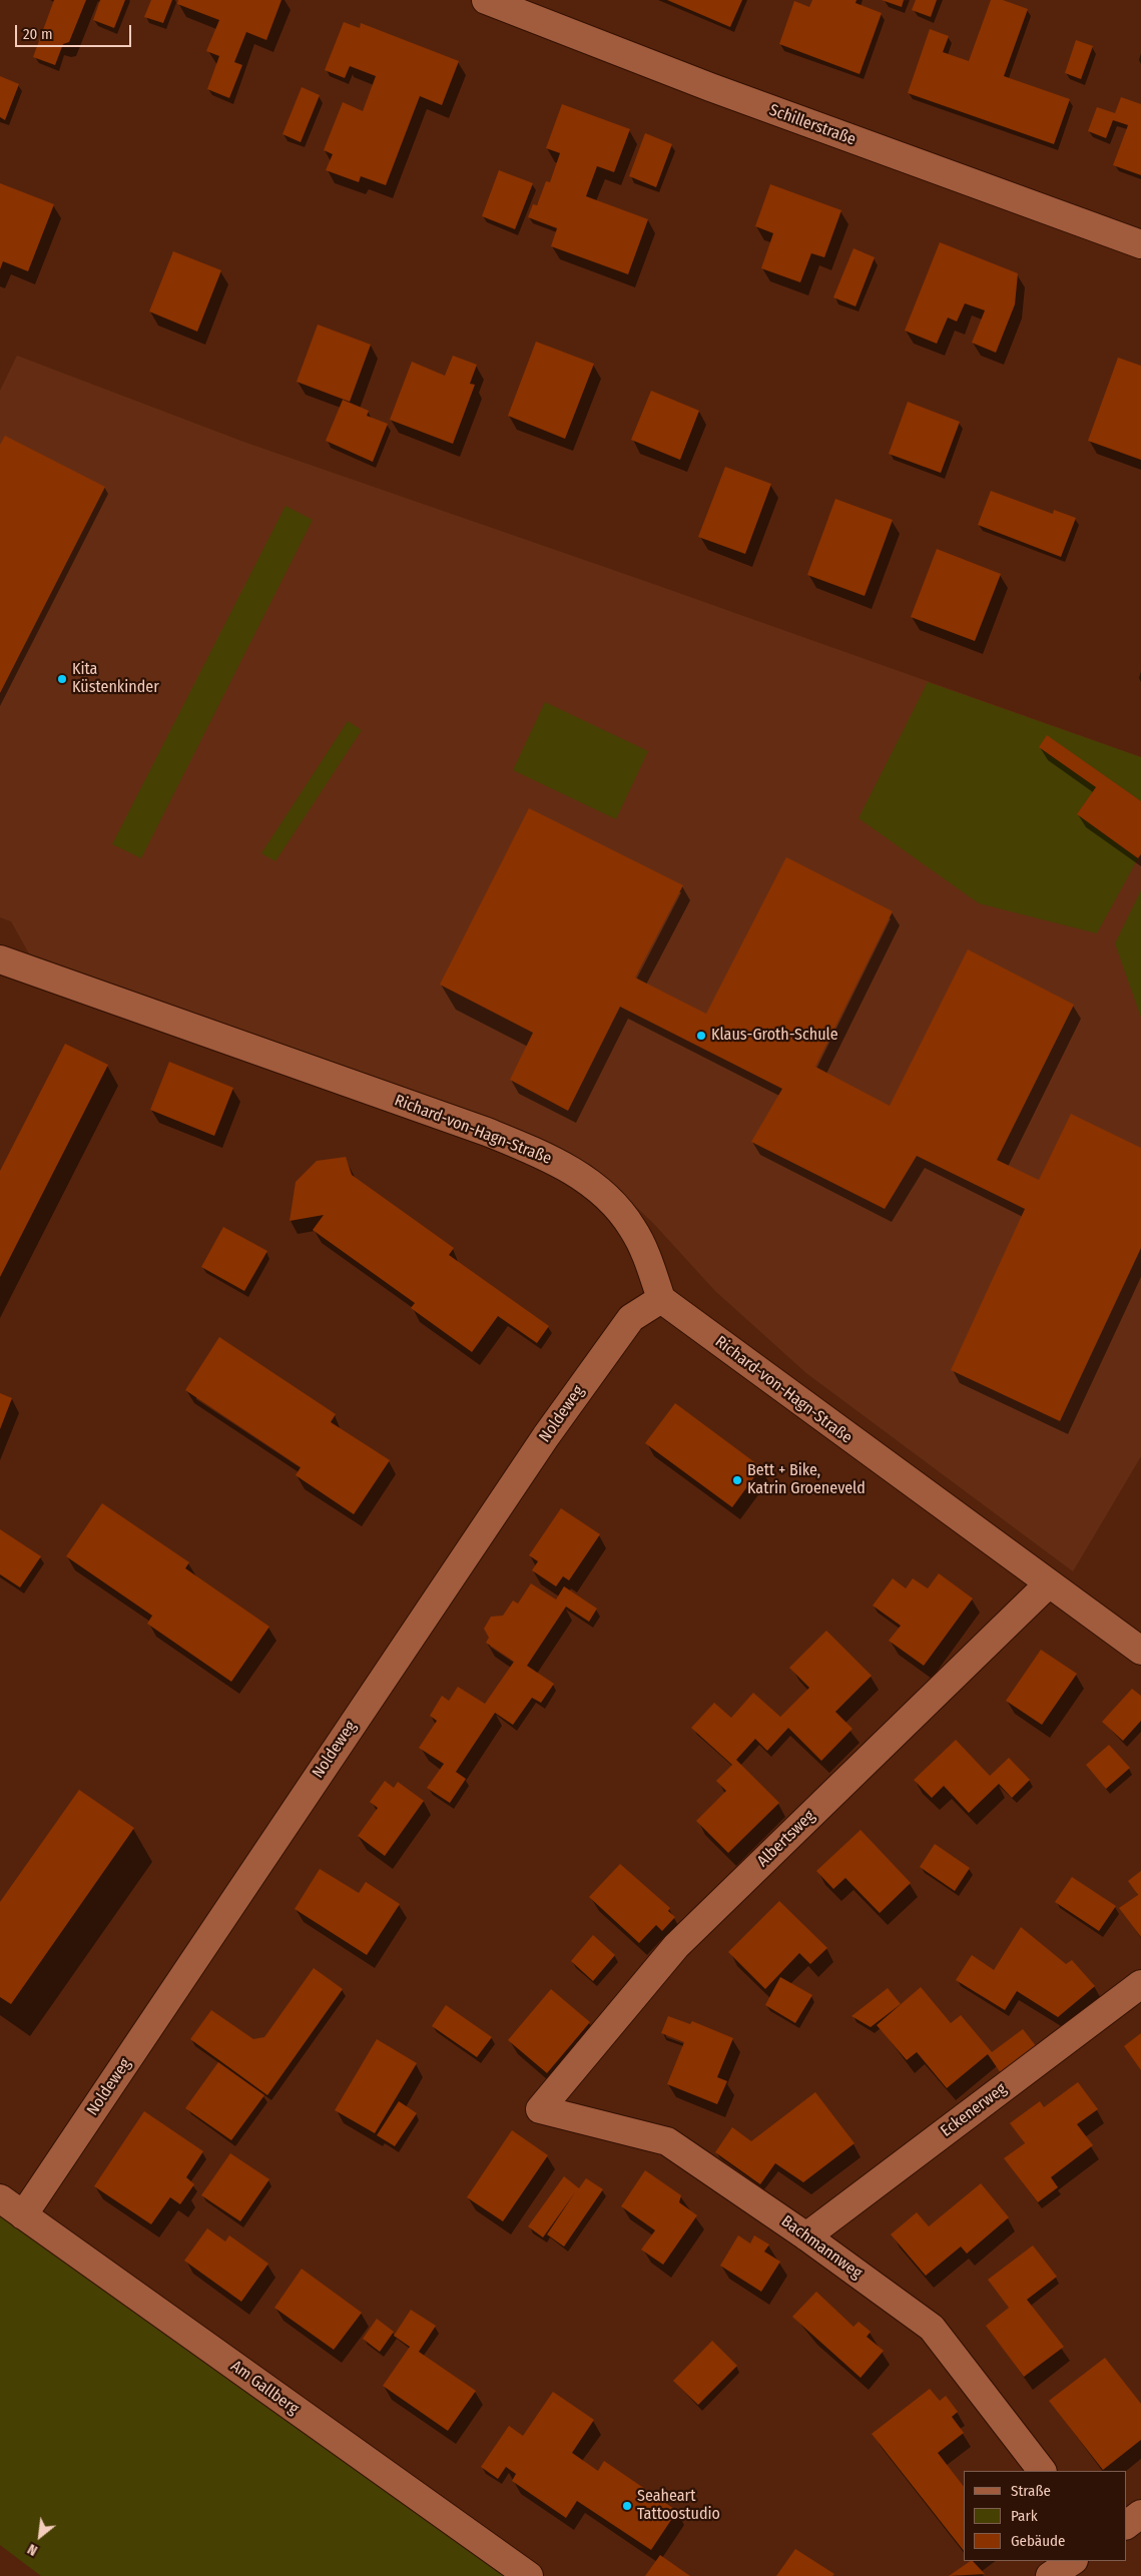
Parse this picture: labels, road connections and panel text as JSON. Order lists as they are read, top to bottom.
{
  "streets": {
    "street": [
      "Schillerstraße",
      "Richard-von-Hagn-Straße",
      "Noldeweg",
      "Albertsweg",
      "Eckenerweg",
      "Bachmannweg",
      "Am Gallberg"
    ]
  },
  "crossings": [
    ["Richard-von-Hagn-Straße", "Noldeweg"],
    ["Richard-von-Hagn-Straße", "Albertsweg"],
    ["Noldeweg", "Am Gallberg"],
    ["Albertsweg", "Bachmannweg"],
    ["Eckenerweg", "Bachmannweg"]
  ],
  "places": [
    "Kita Küstenkinder",
    "Klaus-Groth-Schule",
    "Bett + Bike, Katrin Groeneveld",
    "Seaheart Tattoostudio"
  ],
  "legend": ["Straße", "Park", "Gebäude"],
  "scale_bar": "20 m",
  "north": "bottom left"
}
